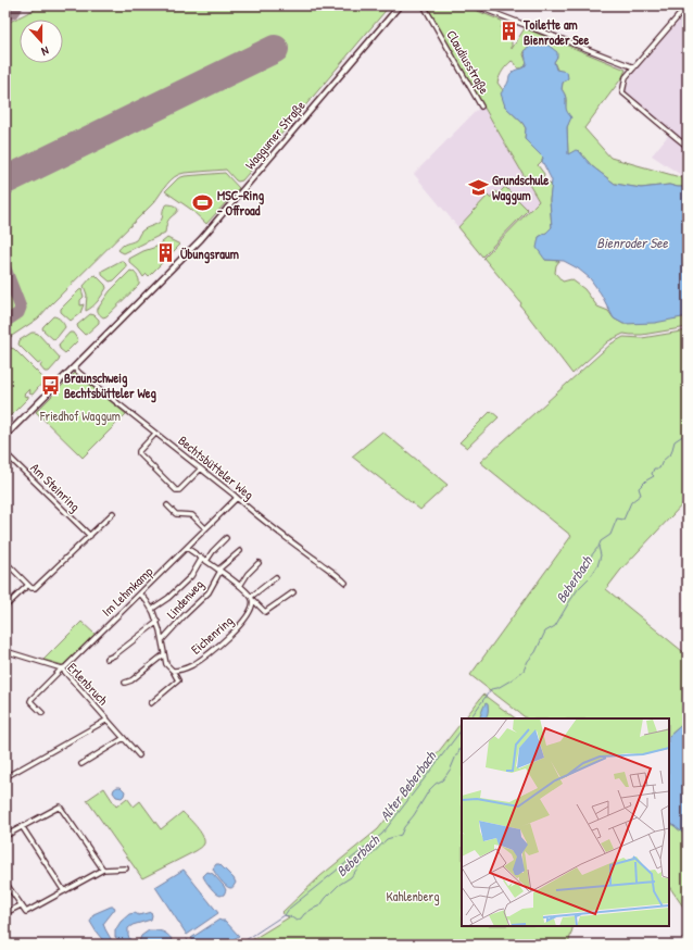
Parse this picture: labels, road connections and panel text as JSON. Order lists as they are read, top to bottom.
{
  "streets": {
    "street": [
      "Claudiusstraße",
      "Waggumer Straße",
      "Bechtsbütteler Weg",
      "Am Steinring",
      "Im Lehmkamp",
      "Lindenweg",
      "Eichenring",
      "Erlenbruch"
    ]
  },
  "crossings": [
    ["Waggumer Straße", "Bechtsbütteler Weg"],
    ["Bechtsbütteler Weg", "Im Lehmkamp"],
    ["Im Lehmkamp", "Erlenbruch"]
  ],
  "water": ["Bienroder See", "Beberbach", "Alter Beberbach"],
  "parks": ["Friedhof Waggum", "Kahlenberg"],
  "places": {
    "building": ["Toilette am Bienroder See", "Übungsraum"],
    "school or university": ["Grundschule Waggum"],
    "sports": ["MSC-Ring - Offroad"],
    "bus stop": ["Braunschweig Bechtsbütteler Weg"]
  },
  "north": "bottom"
}
